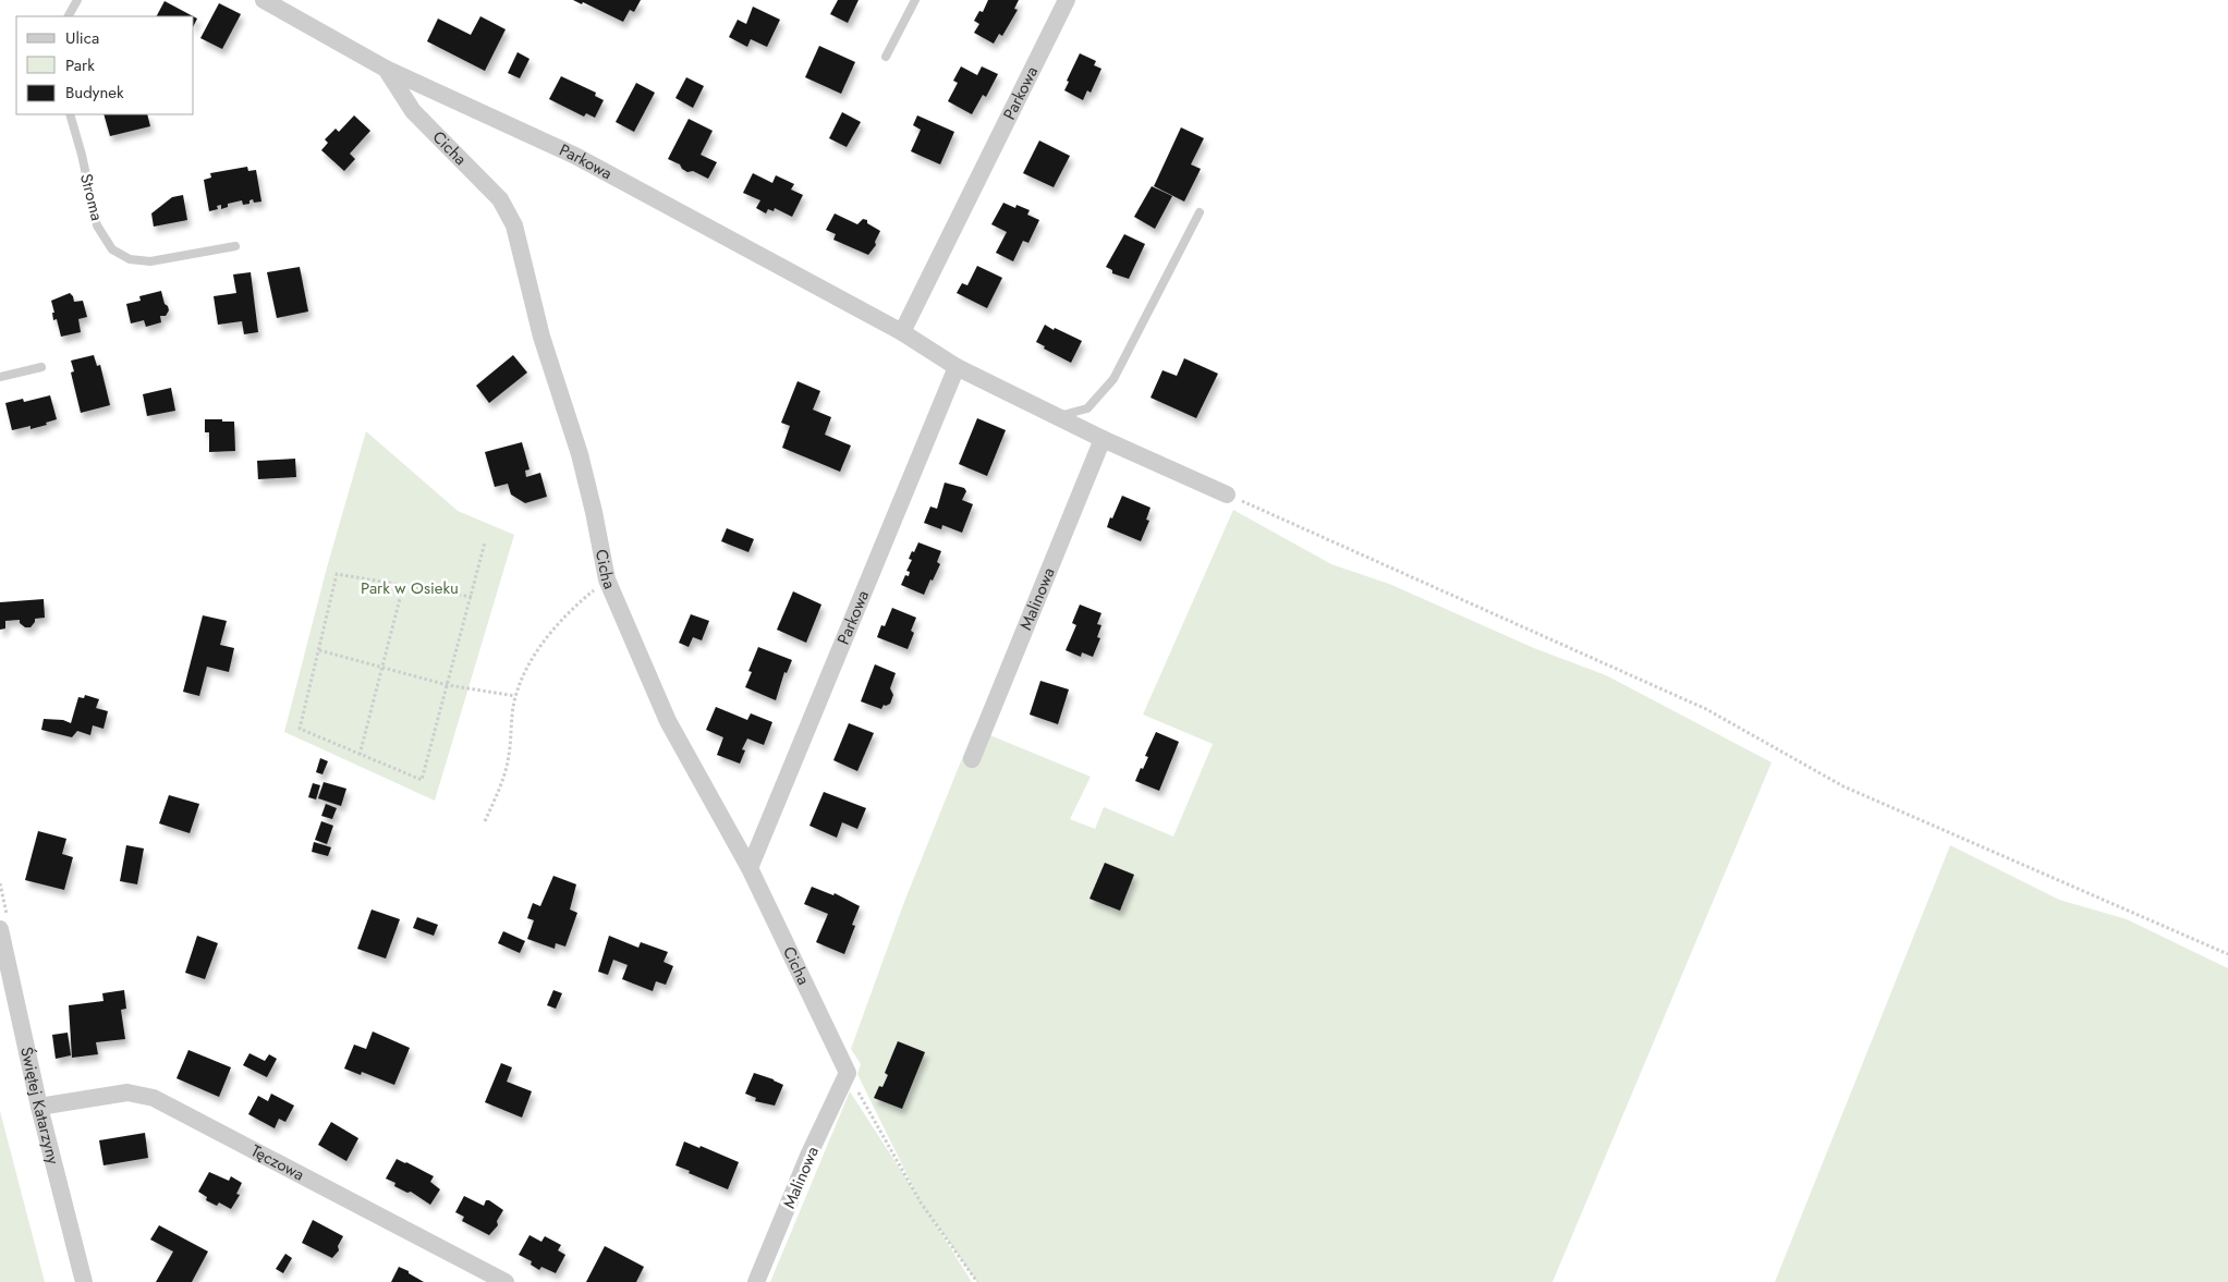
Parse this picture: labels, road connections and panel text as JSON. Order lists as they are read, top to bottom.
{
  "streets": {
    "street": [
      "Parkowa",
      "Cicha",
      "Malinowa",
      "Świętej Katarzyny",
      "Tęczowa"
    ],
    "lane": ["Stroma"]
  },
  "crossings": [
    ["Parkowa", "Cicha"],
    ["Parkowa", "Malinowa"],
    ["Cicha", "Malinowa"],
    ["Świętej Katarzyny", "Tęczowa"]
  ],
  "parks": ["Park w Osieku"],
  "legend": ["Ulica", "Park", "Budynek"]
}
